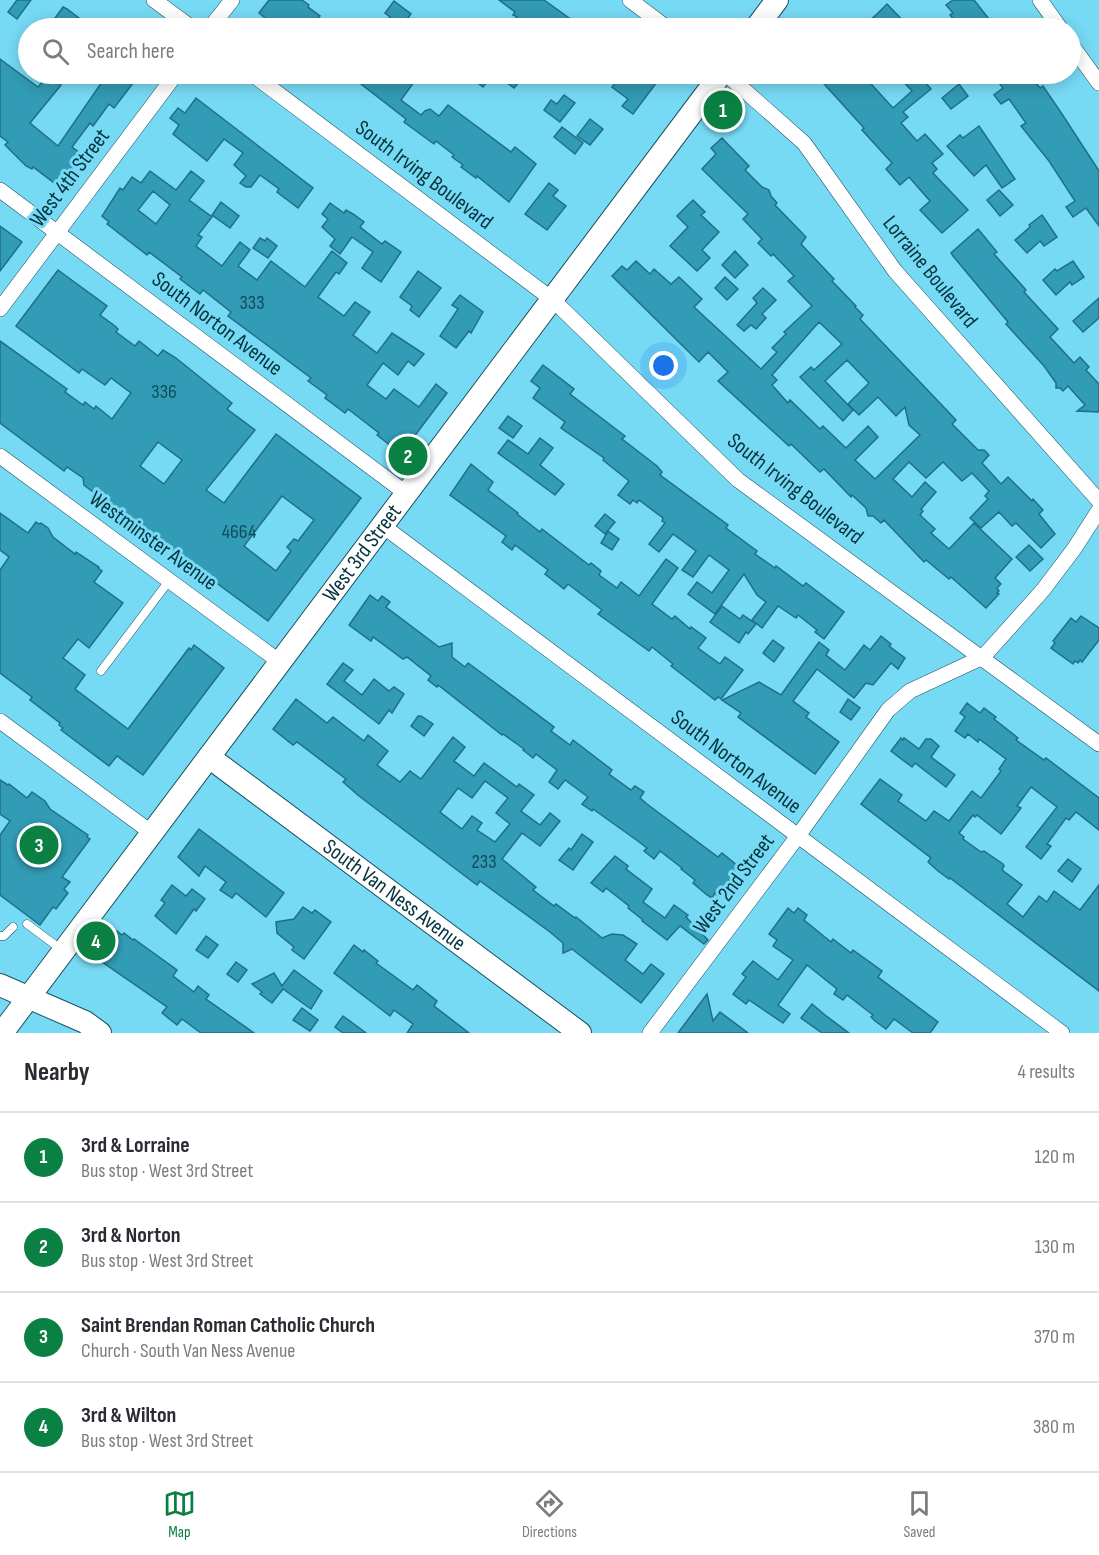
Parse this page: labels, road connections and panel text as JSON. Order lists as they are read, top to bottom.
{
  "streets": {
    "main road": ["West 3rd Street", "South Van Ness Avenue"],
    "street": [
      "South Irving Boulevard",
      "West 4th Street",
      "Lorraine Boulevard",
      "South Norton Avenue",
      "Westminster Avenue",
      "West 2nd Street"
    ]
  },
  "crossings": [
    ["South Irving Boulevard", "West 3rd Street"],
    ["South Irving Boulevard", "West 2nd Street"],
    ["West 4th Street", "South Norton Avenue"],
    ["South Norton Avenue", "West 3rd Street"],
    ["South Norton Avenue", "West 2nd Street"],
    ["Westminster Avenue", "West 3rd Street"],
    ["West 3rd Street", "South Van Ness Avenue"]
  ],
  "house_numbers": [
    "333",
    "336",
    "4664",
    "233"
  ],
  "page": {
    "search": "Search here",
    "pins": [
      "1",
      "2",
      "3",
      "4"
    ],
    "heading": ["Nearby", "4 results"],
    "list": [
      {
        "mark": "1",
        "name": "3rd & Lorraine",
        "note": "Bus stop · West 3rd Street",
        "value": "120 m"
      },
      {
        "mark": "2",
        "name": "3rd & Norton",
        "note": "Bus stop · West 3rd Street",
        "value": "130 m"
      },
      {
        "mark": "3",
        "name": "Saint Brendan Roman Catholic Church",
        "note": "Church · South Van Ness Avenue",
        "value": "370 m"
      },
      {
        "mark": "4",
        "name": "3rd & Wilton",
        "note": "Bus stop · West 3rd Street",
        "value": "380 m"
      }
    ],
    "nav": ["Map", "Directions", "Saved"]
  }
}
